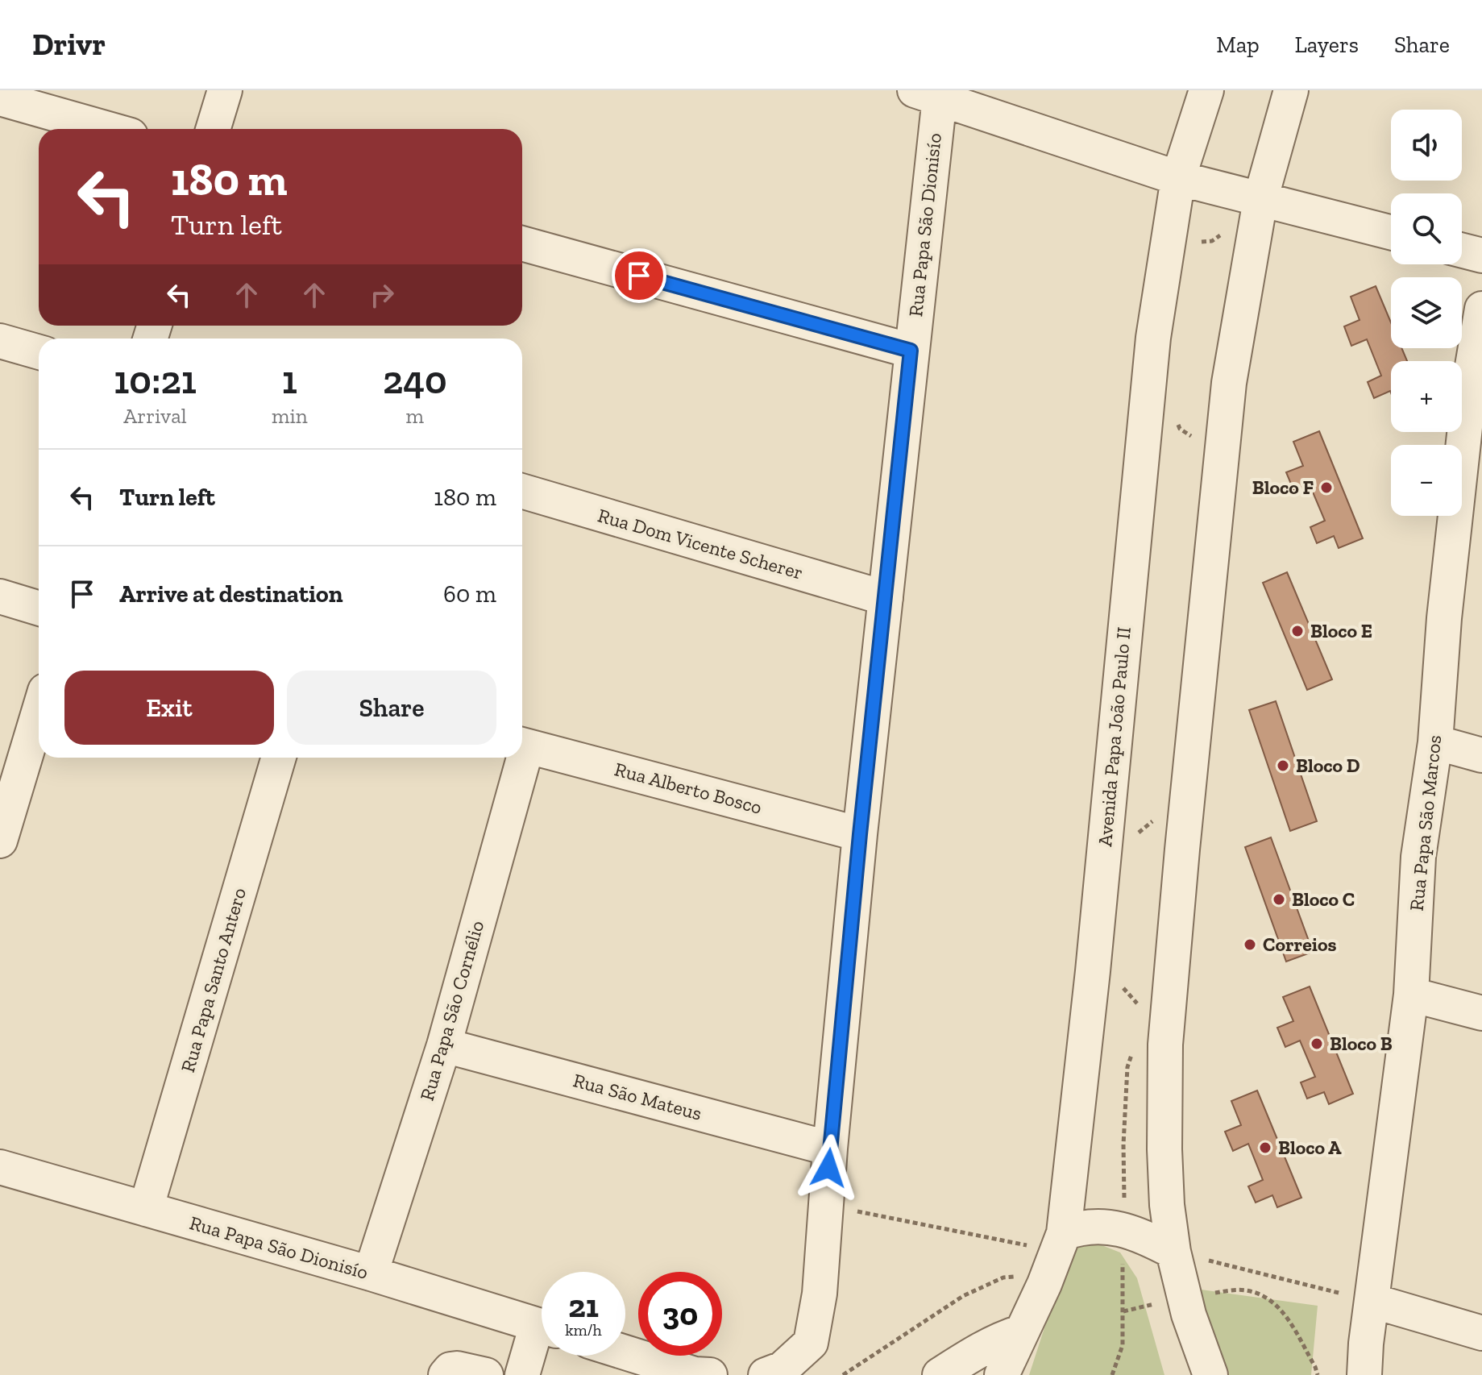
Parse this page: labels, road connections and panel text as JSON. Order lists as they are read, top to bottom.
{
  "streets": {
    "street": [
      "Rua Papa São Dionisío",
      "Rua Dom Vicente Scherer",
      "Avenida Papa João Paulo II",
      "Rua Alberto Bosco",
      "Rua Papa São Marcos",
      "Rua Papa Santo Antero",
      "Rua Papa São Cornélio",
      "Rua São Mateus"
    ]
  },
  "crossings": [
    ["Rua Papa São Dionisío", "Rua Dom Vicente Scherer"],
    ["Rua Papa São Dionisío", "Rua Alberto Bosco"],
    ["Rua Papa São Dionisío", "Rua Papa Santo Antero"],
    ["Rua Papa São Dionisío", "Rua Papa São Cornélio"],
    ["Rua Papa São Dionisío", "Rua São Mateus"],
    ["Rua Papa São Cornélio", "Rua São Mateus"]
  ],
  "places": [
    "Bloco F",
    "Bloco E",
    "Bloco D",
    "Bloco C",
    "Correios",
    "Bloco B",
    "Bloco A"
  ],
  "page": {
    "header": "Drivr",
    "nav": ["Map", "Layers", "Share"],
    "map_buttons": ["+", "−"],
    "turn": ["180 m", "Turn left"],
    "eta": [
      "10:21",
      "Arrival",
      "1",
      "min",
      "240",
      "m"
    ],
    "list": [
      {
        "name": "Turn left",
        "value": "180 m"
      },
      {
        "name": "Arrive at destination",
        "value": "60 m"
      }
    ],
    "buttons": ["Exit", "Share"],
    "speed": "21 km/h",
    "limit": "30"
  }
}
